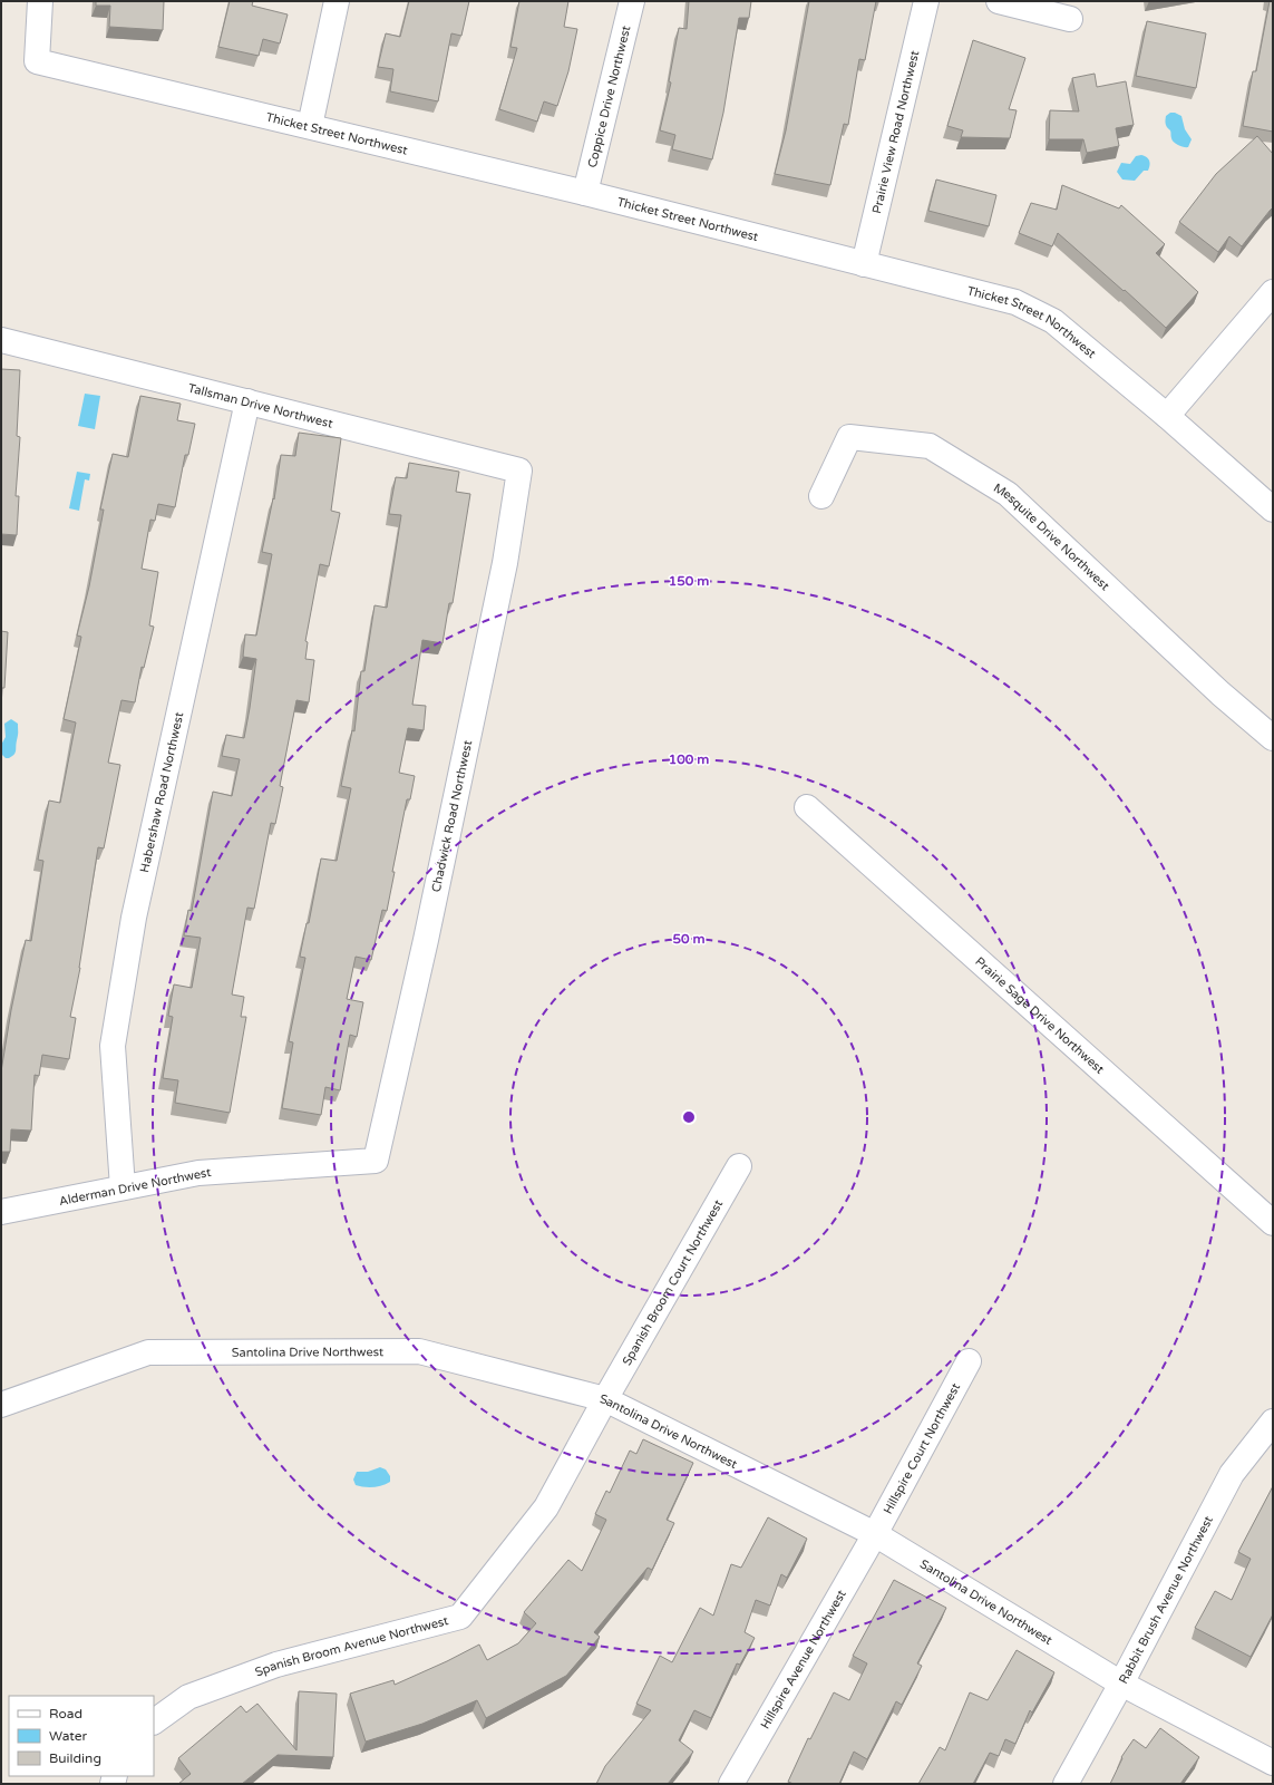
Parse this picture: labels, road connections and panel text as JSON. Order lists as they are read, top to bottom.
{
  "streets": {
    "street": [
      "Coppice Drive Northwest",
      "Thicket Street Northwest",
      "Prairie View Road Northwest",
      "Tallsman Drive Northwest",
      "Mesquite Drive Northwest",
      "Habershaw Road Northwest",
      "Chadwick Road Northwest",
      "Prairie Sage Drive Northwest",
      "Alderman Drive Northwest",
      "Spanish Broom Court Northwest",
      "Santolina Drive Northwest",
      "Hillspire Court Northwest",
      "Rabbit Brush Avenue Northwest",
      "Spanish Broom Avenue Northwest",
      "Hillspire Avenue Northwest"
    ]
  },
  "crossings": [
    ["Coppice Drive Northwest", "Thicket Street Northwest"],
    ["Thicket Street Northwest", "Prairie View Road Northwest"],
    ["Tallsman Drive Northwest", "Habershaw Road Northwest"],
    ["Tallsman Drive Northwest", "Chadwick Road Northwest"],
    ["Habershaw Road Northwest", "Alderman Drive Northwest"],
    ["Chadwick Road Northwest", "Alderman Drive Northwest"],
    ["Spanish Broom Court Northwest", "Santolina Drive Northwest"],
    ["Spanish Broom Court Northwest", "Spanish Broom Avenue Northwest"],
    ["Santolina Drive Northwest", "Hillspire Court Northwest"],
    ["Santolina Drive Northwest", "Rabbit Brush Avenue Northwest"],
    ["Santolina Drive Northwest", "Spanish Broom Avenue Northwest"],
    ["Santolina Drive Northwest", "Hillspire Avenue Northwest"],
    ["Hillspire Court Northwest", "Hillspire Avenue Northwest"]
  ],
  "legend": ["Road", "Water", "Building"],
  "rings": ["150 m", "100 m", "50 m"]
}
